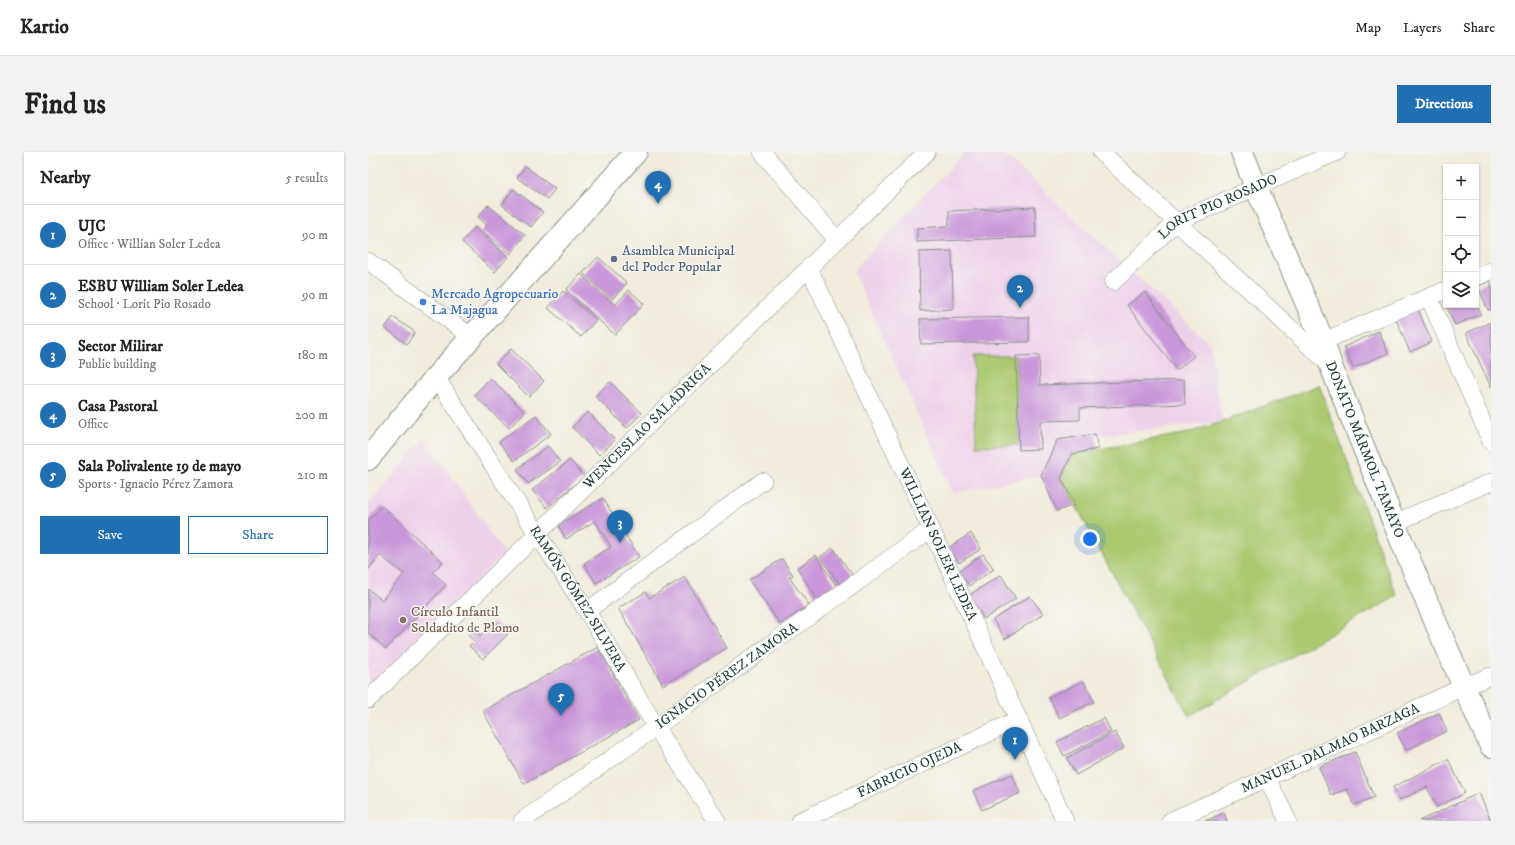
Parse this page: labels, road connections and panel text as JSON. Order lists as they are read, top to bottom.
{
  "streets": {
    "main road": ["DONATO MÁRMOL TAMAYO"],
    "street": [
      "LORIT PIO ROSADO",
      "WENCESLAO SALADRIGA",
      "WILLIAN SOLER LEDEA",
      "RAMÓN GÓMEZ SILVERA",
      "IGNACIO PÉREZ ZAMORA",
      "MANUEL DALMAO BARZAGA",
      "FABRICIO OJEDA"
    ]
  },
  "crossings": [
    ["LORIT PIO ROSADO", "DONATO MÁRMOL TAMAYO"],
    ["WENCESLAO SALADRIGA", "WILLIAN SOLER LEDEA"],
    ["WENCESLAO SALADRIGA", "RAMÓN GÓMEZ SILVERA"],
    ["DONATO MÁRMOL TAMAYO", "MANUEL DALMAO BARZAGA"],
    ["WILLIAN SOLER LEDEA", "IGNACIO PÉREZ ZAMORA"],
    ["WILLIAN SOLER LEDEA", "FABRICIO OJEDA"],
    ["RAMÓN GÓMEZ SILVERA", "IGNACIO PÉREZ ZAMORA"]
  ],
  "places": ["Asamblea Municipal del Poder Popular", "Mercado Agropecuario La Majagua", "Círculo Infantil Soldadito de Plomo"],
  "page": {
    "header": "Kartio",
    "nav": ["Map", "Layers", "Share"],
    "buttons": [
      "Directions",
      ["Save", "Share"]
    ],
    "title": "Find us",
    "heading": ["Nearby", "5 results"],
    "map_buttons": ["+", "−"],
    "pins": [
      "4",
      "2",
      "3",
      "5",
      "1"
    ],
    "list": [
      {
        "mark": "1",
        "name": "UJC",
        "note": "Office · Willian Soler Ledea",
        "value": "90 m"
      },
      {
        "mark": "2",
        "name": "ESBU William Soler Ledea",
        "note": "School · Lorit Pio Rosado",
        "value": "90 m"
      },
      {
        "mark": "3",
        "name": "Sector Milirar",
        "note": "Public building",
        "value": "180 m"
      },
      {
        "mark": "4",
        "name": "Casa Pastoral",
        "note": "Office",
        "value": "200 m"
      },
      {
        "mark": "5",
        "name": "Sala Polivalente 19 de mayo",
        "note": "Sports · Ignacio Pérez Zamora",
        "value": "210 m"
      }
    ]
  }
}
